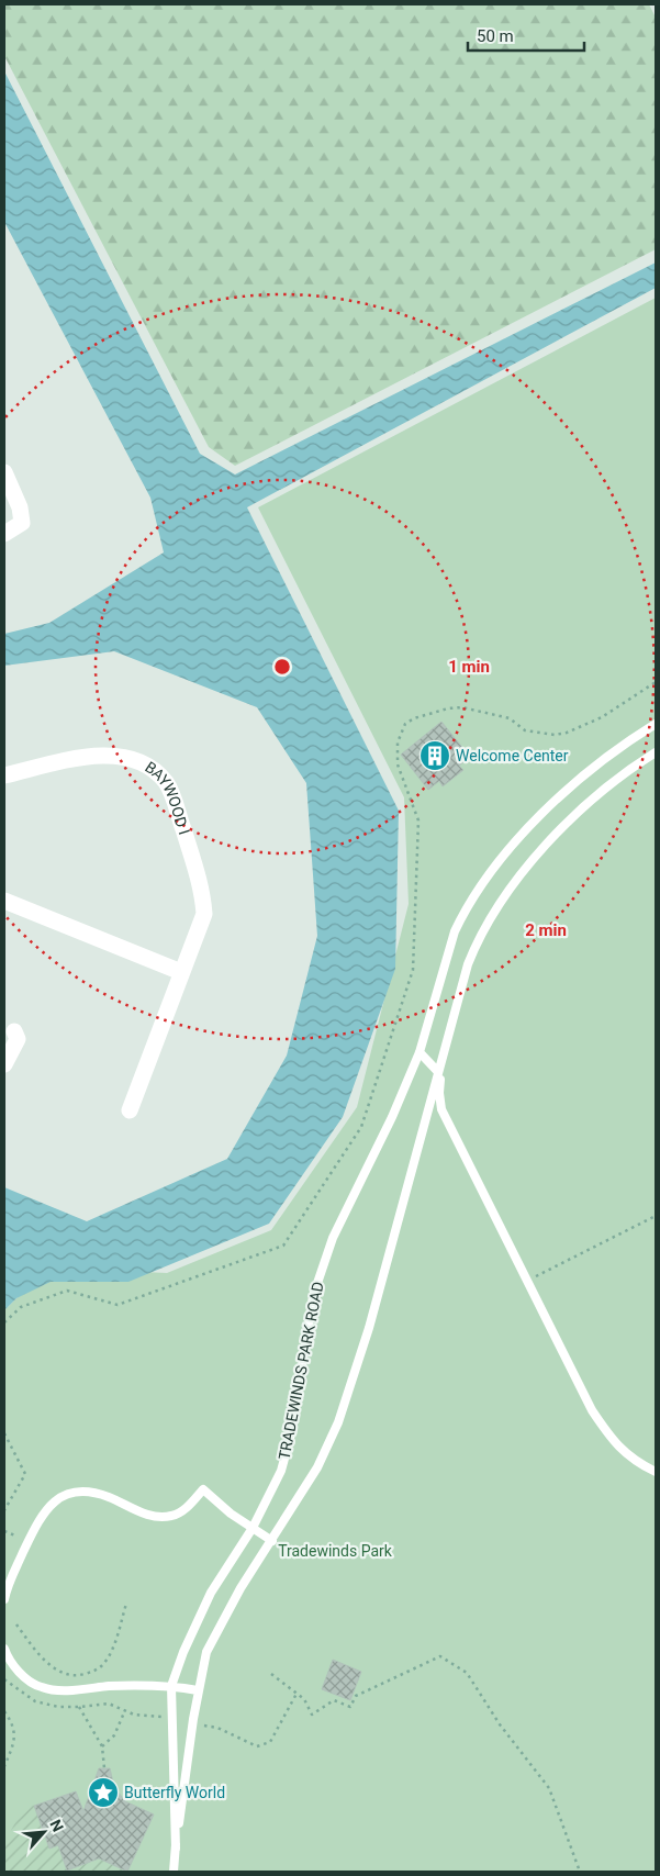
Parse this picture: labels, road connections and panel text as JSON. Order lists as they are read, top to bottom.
{
  "streets": {
    "street": ["BAYWOOD I"],
    "lane": ["TRADEWINDS PARK ROAD"]
  },
  "parks": ["Tradewinds Park"],
  "places": {
    "building": ["Welcome Center"],
    "place": ["Butterfly World"]
  },
  "scale_bar": "50 m",
  "north": "top right",
  "rings": ["1 min", "2 min"]
}
